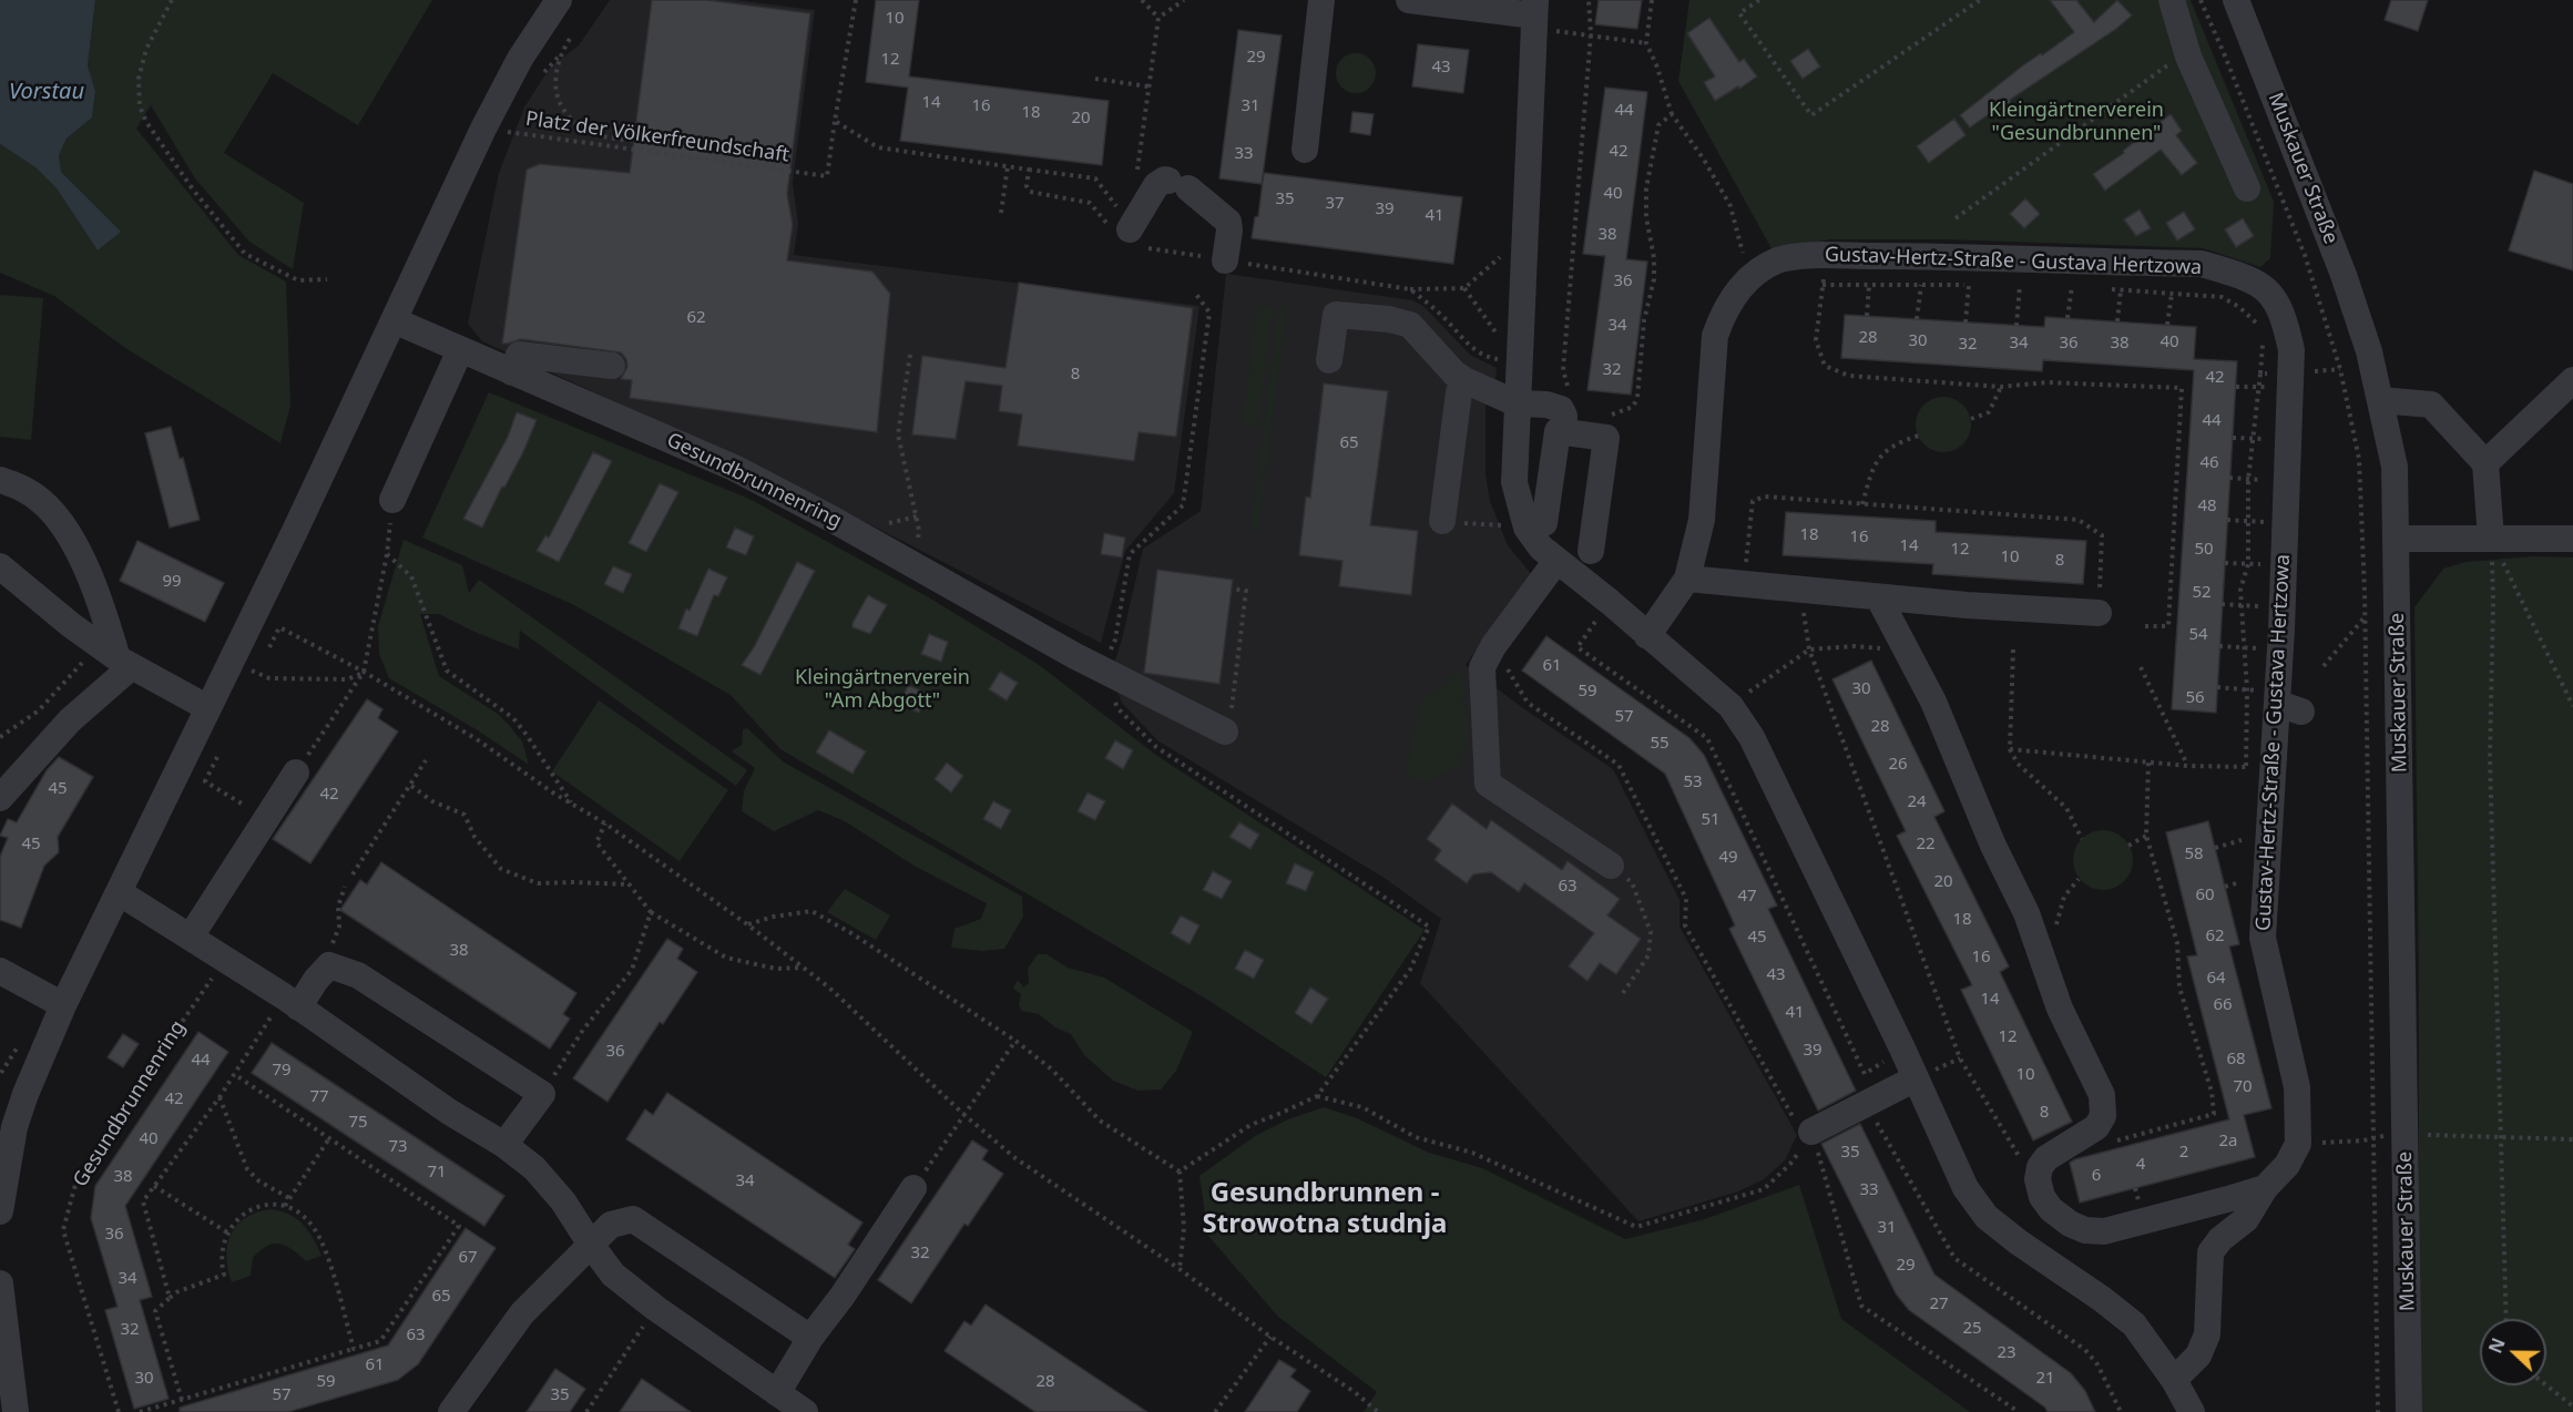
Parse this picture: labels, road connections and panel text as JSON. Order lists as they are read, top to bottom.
{
  "streets": {
    "street": ["Muskauer Straße", "Gustav-Hertz-Straße - Gustava Hertzowa", "Gesundbrunnenring"],
    "path": ["Platz der Völkerfreundschaft"]
  },
  "districts": ["Gesundbrunnen - Strowotna studnja"],
  "water": ["Vorstau"],
  "parks": ["Kleingärtnerverein \"Gesundbrunnen\"", "Kleingärtnerverein \"Am Abgott\""],
  "house_numbers": [
    "10",
    "29",
    "12",
    "43",
    "14",
    "16",
    "31",
    "44",
    "18",
    "20",
    "42",
    "33",
    "40",
    "35",
    "37",
    "39",
    "41",
    "38",
    "36",
    "62",
    "34",
    "28",
    "30",
    "40",
    "34",
    "36",
    "38",
    "32",
    "32",
    "8",
    "42",
    "44",
    "65",
    "46",
    "48",
    "18",
    "16",
    "14",
    "12",
    "50",
    "10",
    "8",
    "99",
    "52",
    "54",
    "61",
    "30",
    "59",
    "56",
    "57",
    "28",
    "55",
    "26",
    "53",
    "45",
    "42",
    "24",
    "51",
    "45",
    "22",
    "58",
    "49",
    "20",
    "63",
    "60",
    "47",
    "18",
    "62",
    "45",
    "38",
    "16",
    "43",
    "64",
    "14",
    "66",
    "41",
    "12",
    "39",
    "36",
    "68",
    "44",
    "79",
    "10",
    "70",
    "77",
    "42",
    "8",
    "75",
    "40",
    "2a",
    "73",
    "35",
    "2",
    "4",
    "71",
    "6",
    "38",
    "34",
    "33",
    "31",
    "36",
    "32",
    "67",
    "29",
    "34",
    "65",
    "27",
    "25",
    "32",
    "63",
    "23",
    "61",
    "30",
    "21",
    "59",
    "28",
    "57",
    "35"
  ],
  "north": "left"
}
